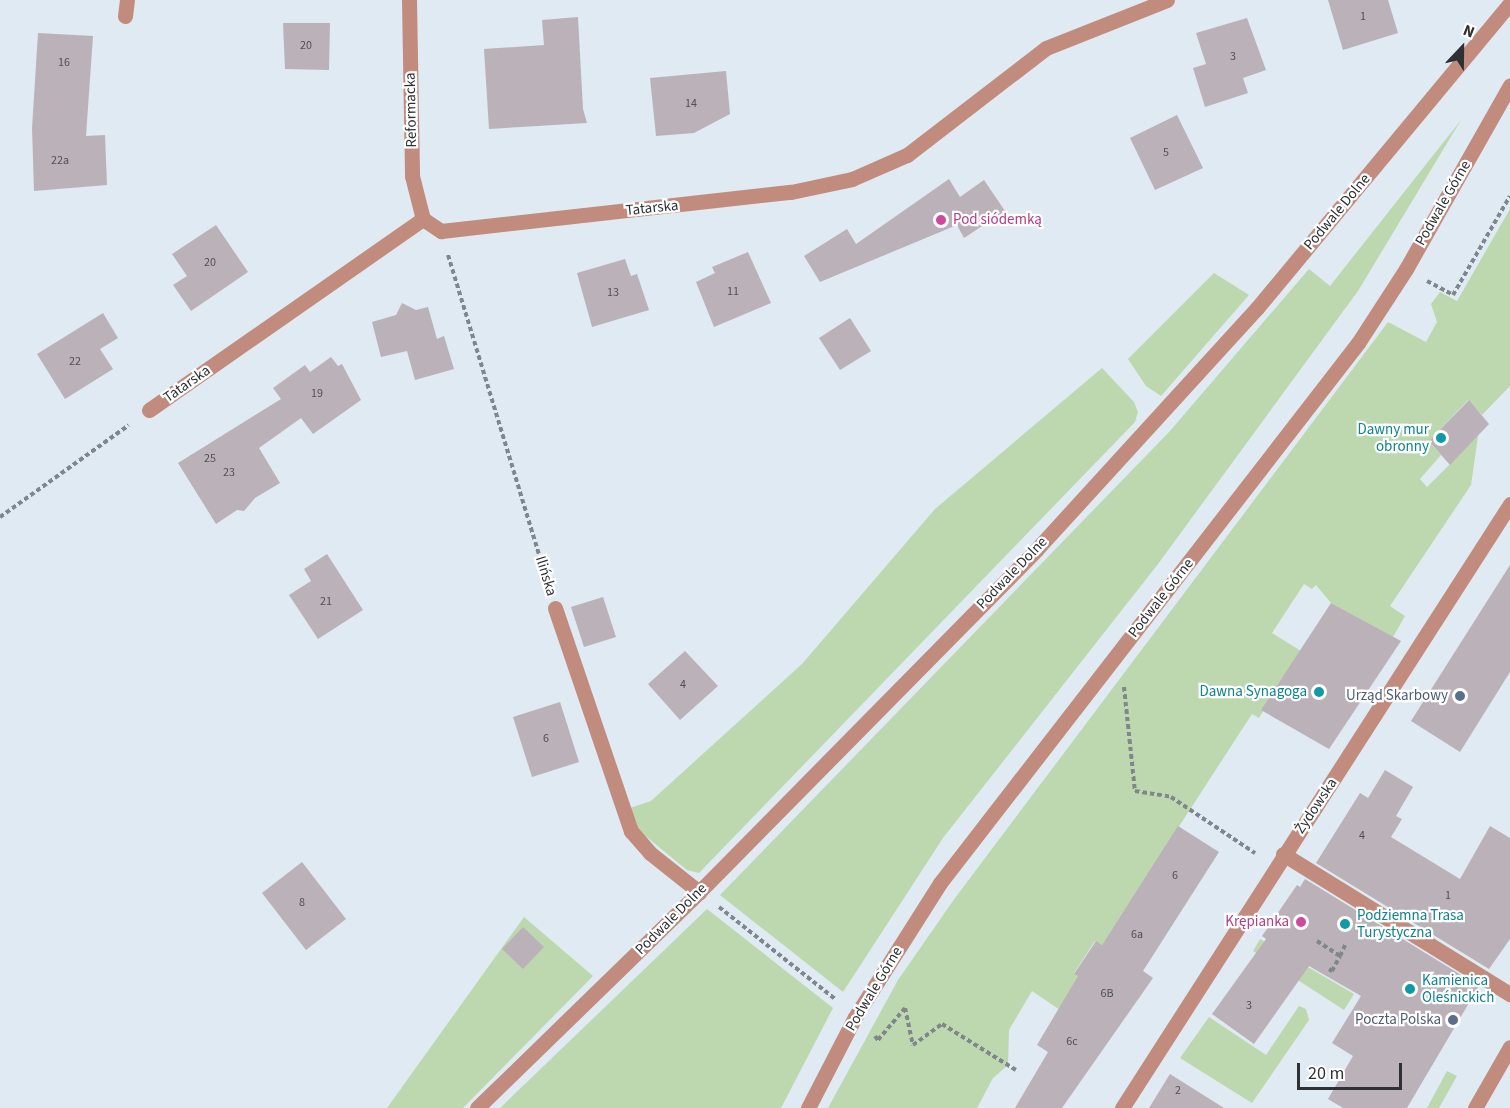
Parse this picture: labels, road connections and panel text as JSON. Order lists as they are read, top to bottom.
{
  "streets": {
    "street": [
      "Reformacka",
      "Podwale Górne",
      "Tatarska",
      "Podwale Dolne",
      "Ilińska",
      "Żydowska"
    ]
  },
  "crossings": [
    ["Reformacka", "Tatarska"],
    ["Tatarska", "Ilińska"],
    ["Podwale Dolne", "Ilińska"]
  ],
  "places": [
    "Pod siódemką",
    "Dawny mur obronny",
    "Dawna Synagoga",
    "Urząd Skarbowy",
    "Krępianka",
    "Podziemna Trasa Turystyczna",
    "Kamienica Oleśnickich",
    "Poczta Polska"
  ],
  "house_numbers": [
    "1",
    "20",
    "3",
    "16",
    "14",
    "5",
    "22a",
    "20",
    "11",
    "13",
    "22",
    "19",
    "25",
    "23",
    "21",
    "4",
    "6",
    "4",
    "6",
    "1",
    "8",
    "6a",
    "6B",
    "3",
    "6c",
    "2"
  ],
  "scale_bar": "20 m",
  "north": "top"
}
